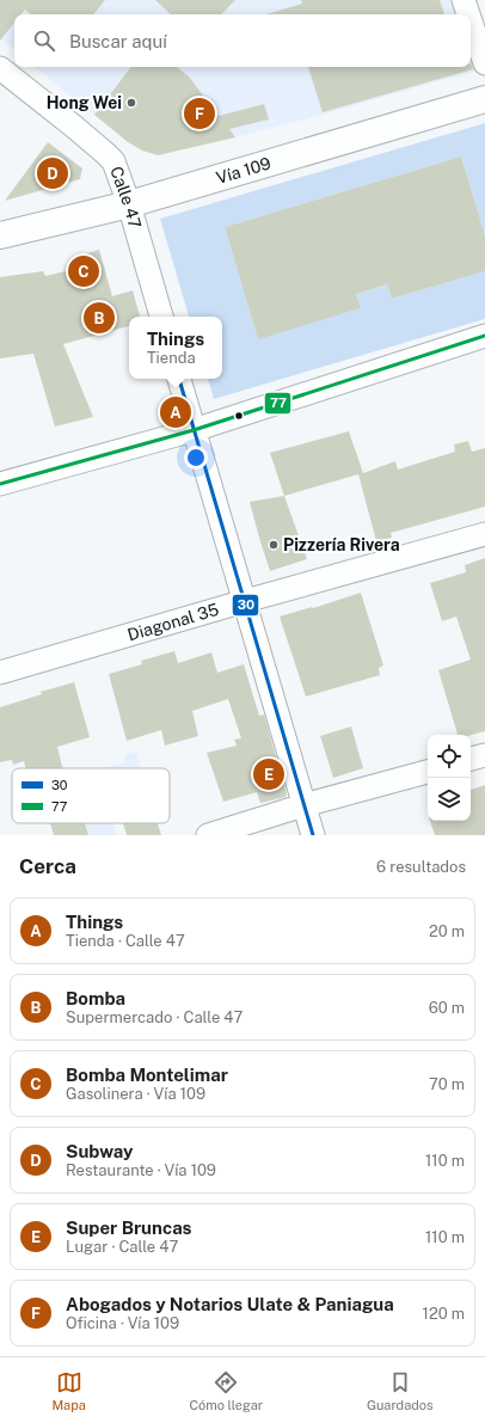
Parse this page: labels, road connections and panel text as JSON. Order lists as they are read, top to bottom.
{
  "streets": {
    "main road": ["Vía 109"],
    "street": ["Calle 47", "Diagonal 35"]
  },
  "crossings": [
    ["Vía 109", "Calle 47"]
  ],
  "places": ["Hong Wei", "Pizzería Rivera"],
  "lines": ["transit line 77", "transit line 30"],
  "legend": ["30", "77"],
  "page": {
    "search": "Buscar aquí",
    "pins": [
      "F",
      "D",
      "C",
      "B",
      "A",
      "E"
    ],
    "popup": ["Things", "Tienda"],
    "heading": ["Cerca", "6 resultados"],
    "list": [
      {
        "mark": "A",
        "name": "Things",
        "note": "Tienda · Calle 47",
        "value": "20 m"
      },
      {
        "mark": "B",
        "name": "Bomba",
        "note": "Supermercado · Calle 47",
        "value": "60 m"
      },
      {
        "mark": "C",
        "name": "Bomba Montelimar",
        "note": "Gasolinera · Vía 109",
        "value": "70 m"
      },
      {
        "mark": "D",
        "name": "Subway",
        "note": "Restaurante · Vía 109",
        "value": "110 m"
      },
      {
        "mark": "E",
        "name": "Super Bruncas",
        "note": "Lugar · Calle 47",
        "value": "110 m"
      },
      {
        "mark": "F",
        "name": "Abogados y Notarios Ulate & Paniagua",
        "note": "Oficina · Vía 109",
        "value": "120 m"
      }
    ],
    "nav": ["Mapa", "Cómo llegar", "Guardados"]
  }
}
